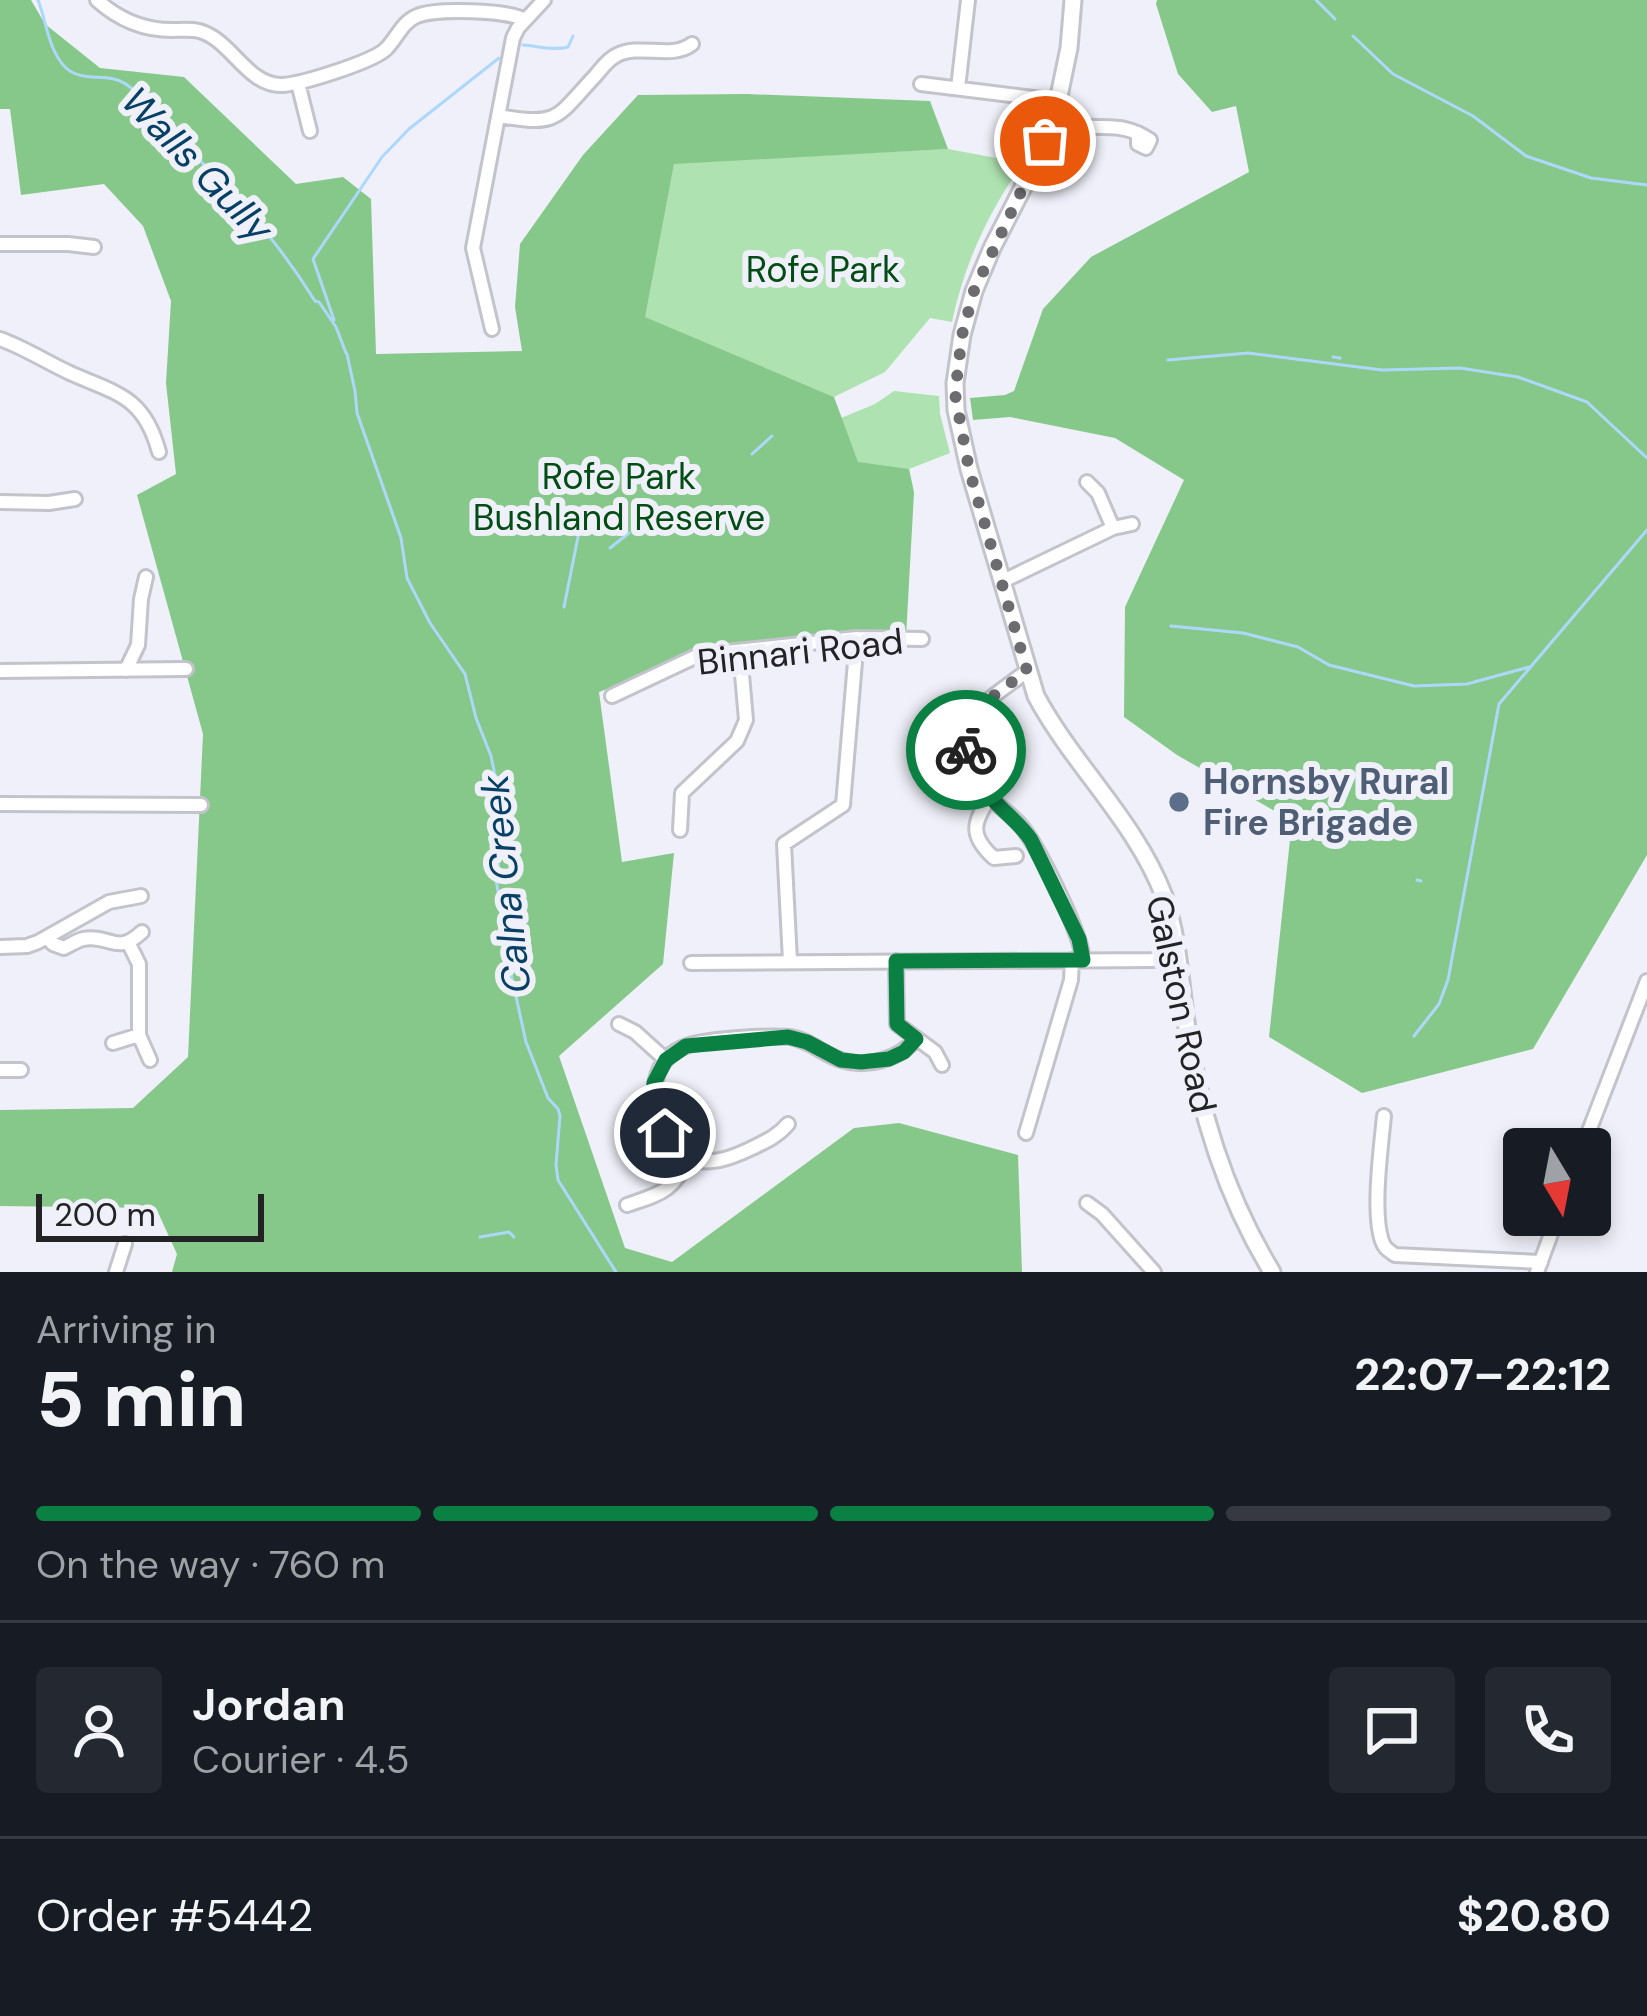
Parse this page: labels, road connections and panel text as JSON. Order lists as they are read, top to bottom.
{
  "streets": {
    "main road": ["Galston Road"],
    "street": ["Binnari Road"]
  },
  "water": ["Walls Gully", "Calna Creek"],
  "parks": ["Rofe Park", "Rofe Park Bushland Reserve"],
  "places": ["Hornsby Rural Fire Brigade"],
  "scale_bar": "200 m",
  "north": "bottom",
  "page": {
    "scale": "200 m",
    "heading": ["5 min", "Arriving in", "22:07–22:12"],
    "panel": [
      "Jordan",
      "Courier · 4.5",
      "Order #5442",
      "$20.80"
    ],
    "bar": "On the way · 760 m"
  }
}
